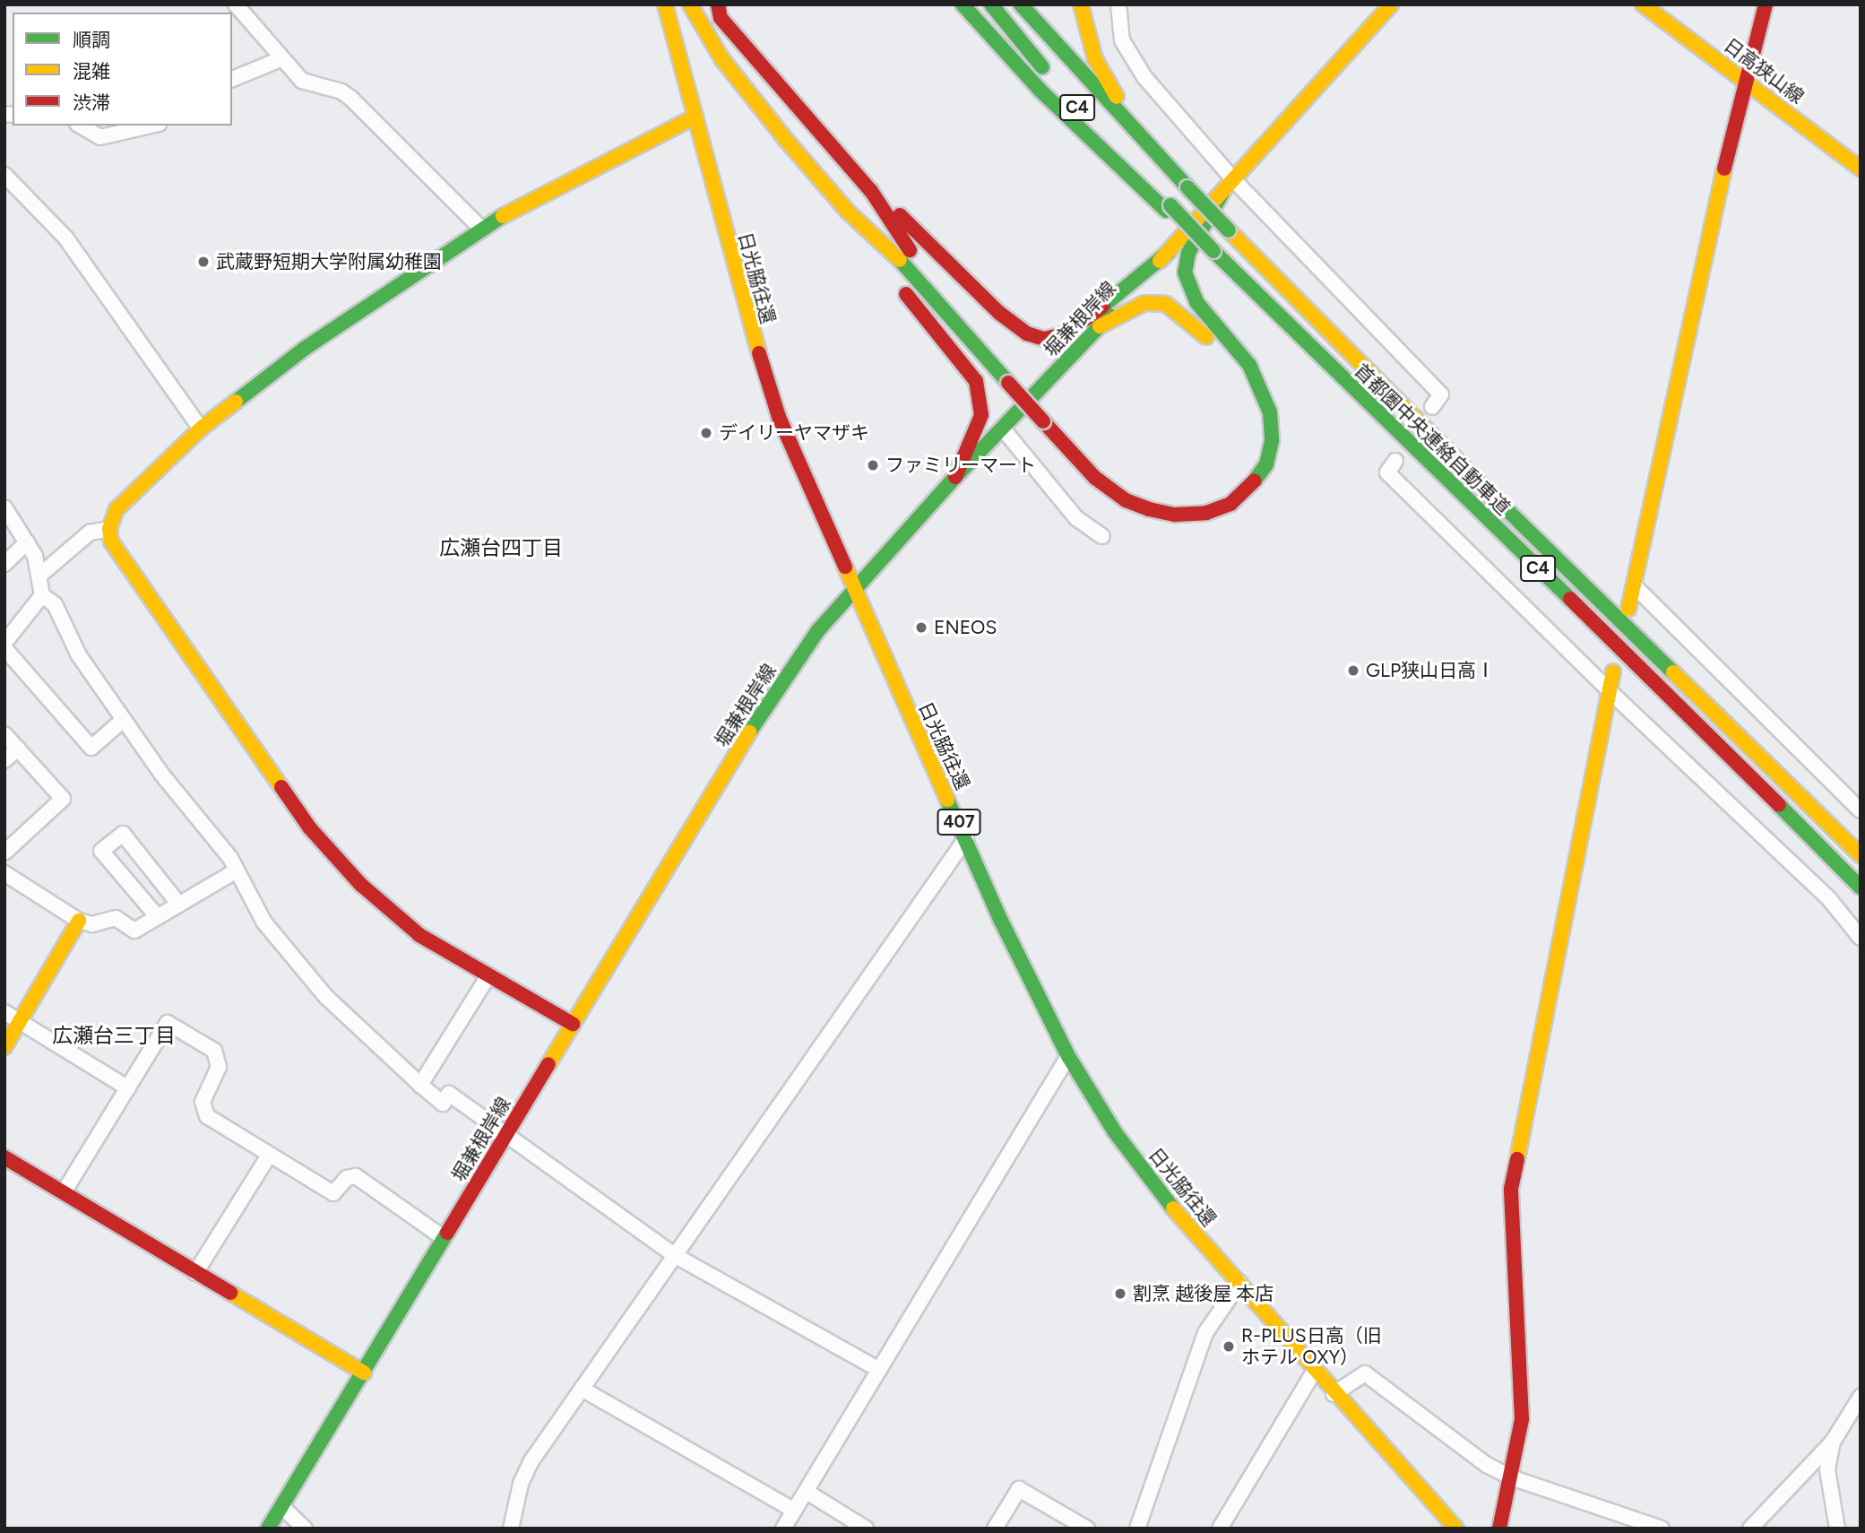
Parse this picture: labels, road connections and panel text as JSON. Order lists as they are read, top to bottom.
{
  "streets": {
    "main road": [
      "日高狭山線",
      "C4",
      "日光脇往還",
      "堀兼根岸線",
      "首都圏中央連絡自動車道",
      "407"
    ]
  },
  "crossings": [
    ["C4", "首都圏中央連絡自動車道"],
    ["日光脇往還", "堀兼根岸線"]
  ],
  "districts": ["広瀬台四丁目", "広瀬台三丁目"],
  "places": [
    "武蔵野短期大学附属幼稚園",
    "デイリーヤマザキ",
    "ファミリーマート",
    "ENEOS",
    "GLP狭山日高Ⅰ",
    "割烹 越後屋 本店",
    "R-PLUS日高（旧 ホテル OXY）"
  ],
  "legend": ["順調", "混雑", "渋滞"]
}
